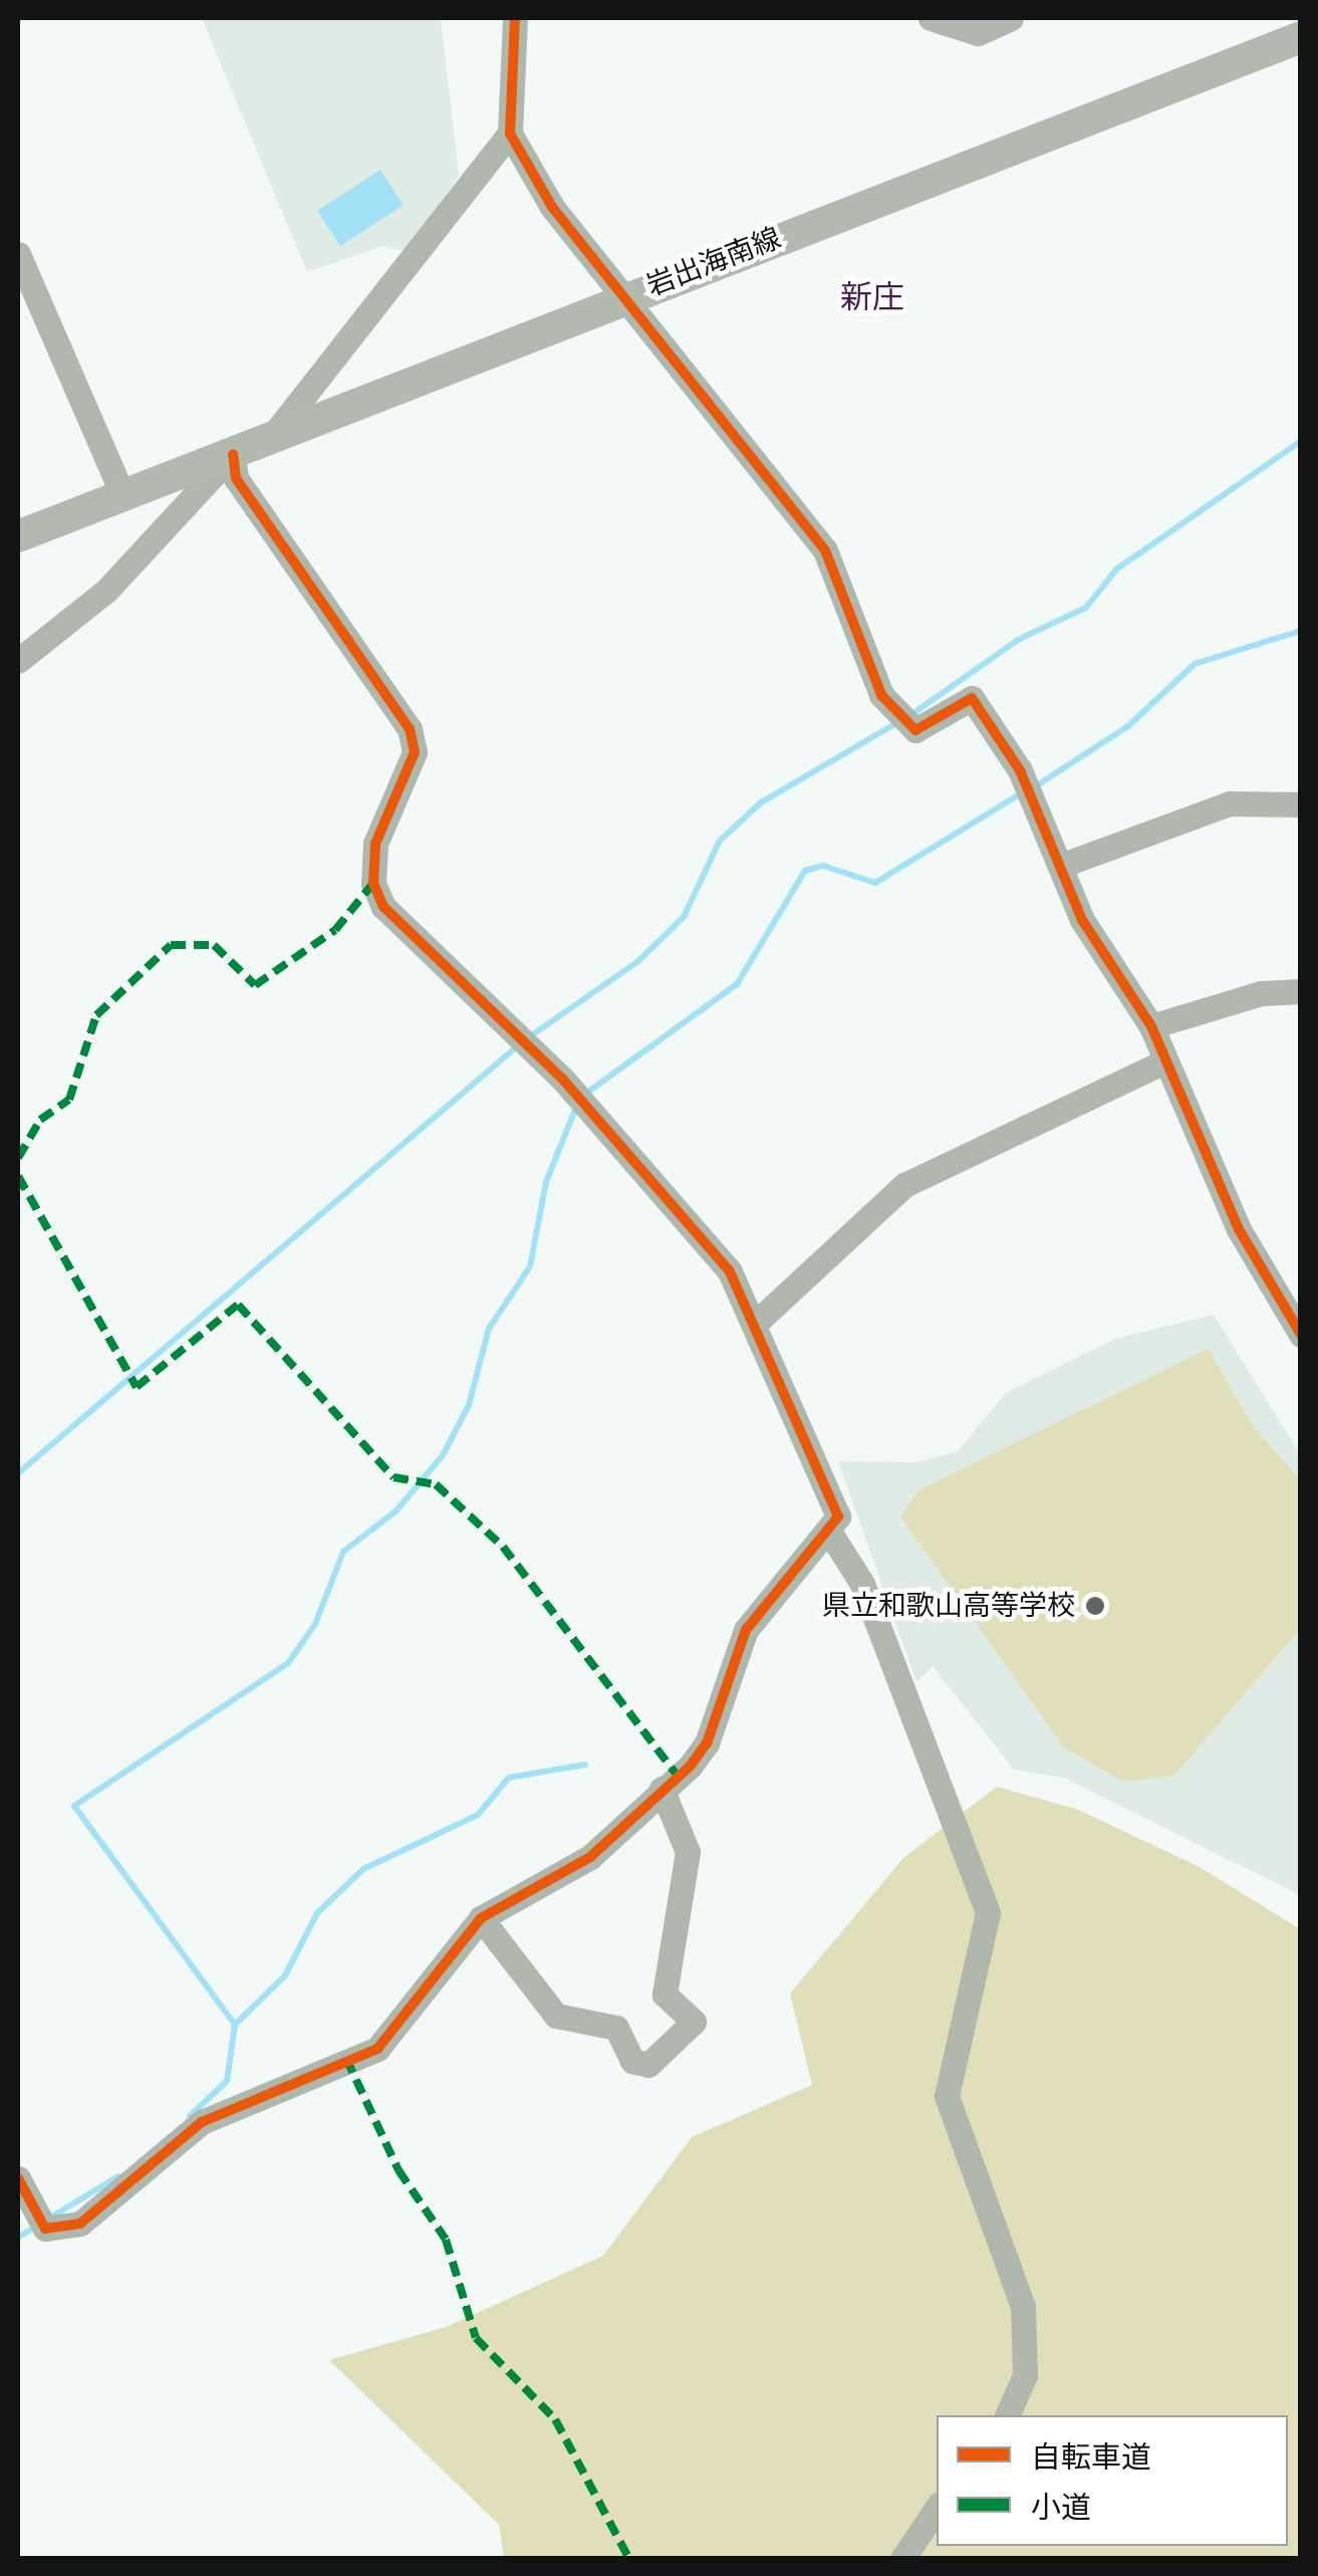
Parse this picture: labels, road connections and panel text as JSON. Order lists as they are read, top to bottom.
{
  "streets": {
    "main road": ["岩出海南線"]
  },
  "districts": ["新庄"],
  "places": ["県立和歌山高等学校"],
  "legend": ["自転車道", "小道"]
}
